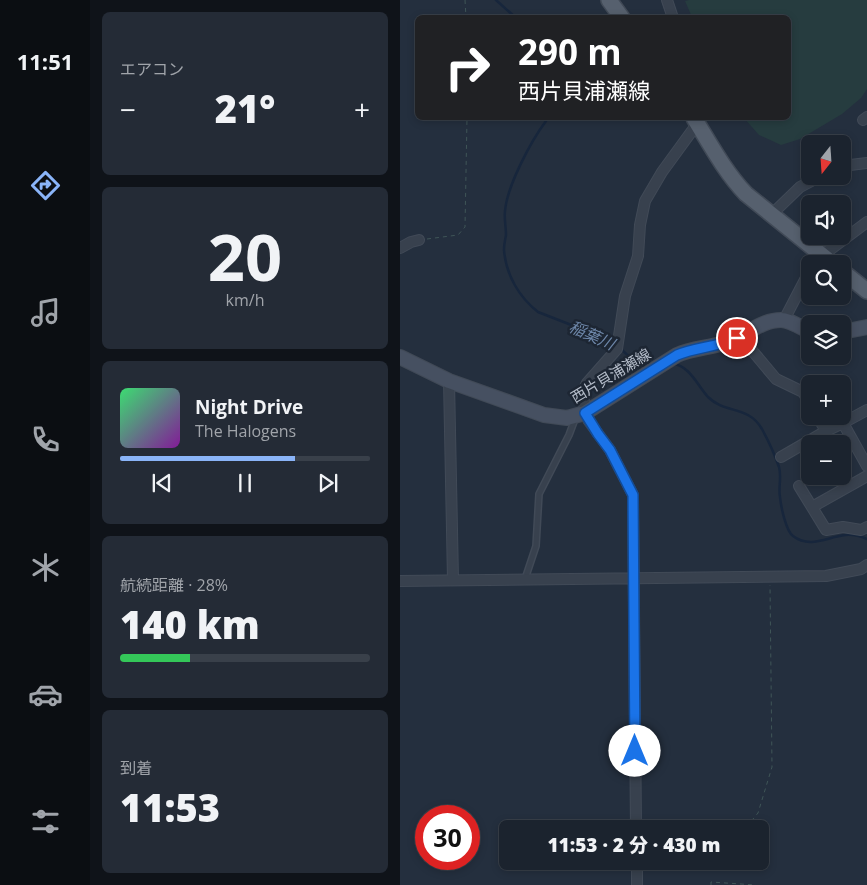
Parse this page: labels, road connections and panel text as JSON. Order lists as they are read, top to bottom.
{
  "streets": {
    "main road": ["西片貝浦瀬線"]
  },
  "water": ["稲葉川"],
  "north": "bottom",
  "page": {
    "tabs": "11:51",
    "tile": [
      "エアコン",
      ["20", "km/h"],
      ["航続距離 · 28%", "140 km"],
      ["到着", "11:53"]
    ],
    "turn": ["290 m", "西片貝浦瀬線"],
    "heat": ["−", "21°", "+"],
    "map_buttons": ["+", "−"],
    "song": ["Night Drive", "The Halogens"],
    "limit": "30",
    "trip": "11:53 · 2 分 · 430 m"
  }
}
